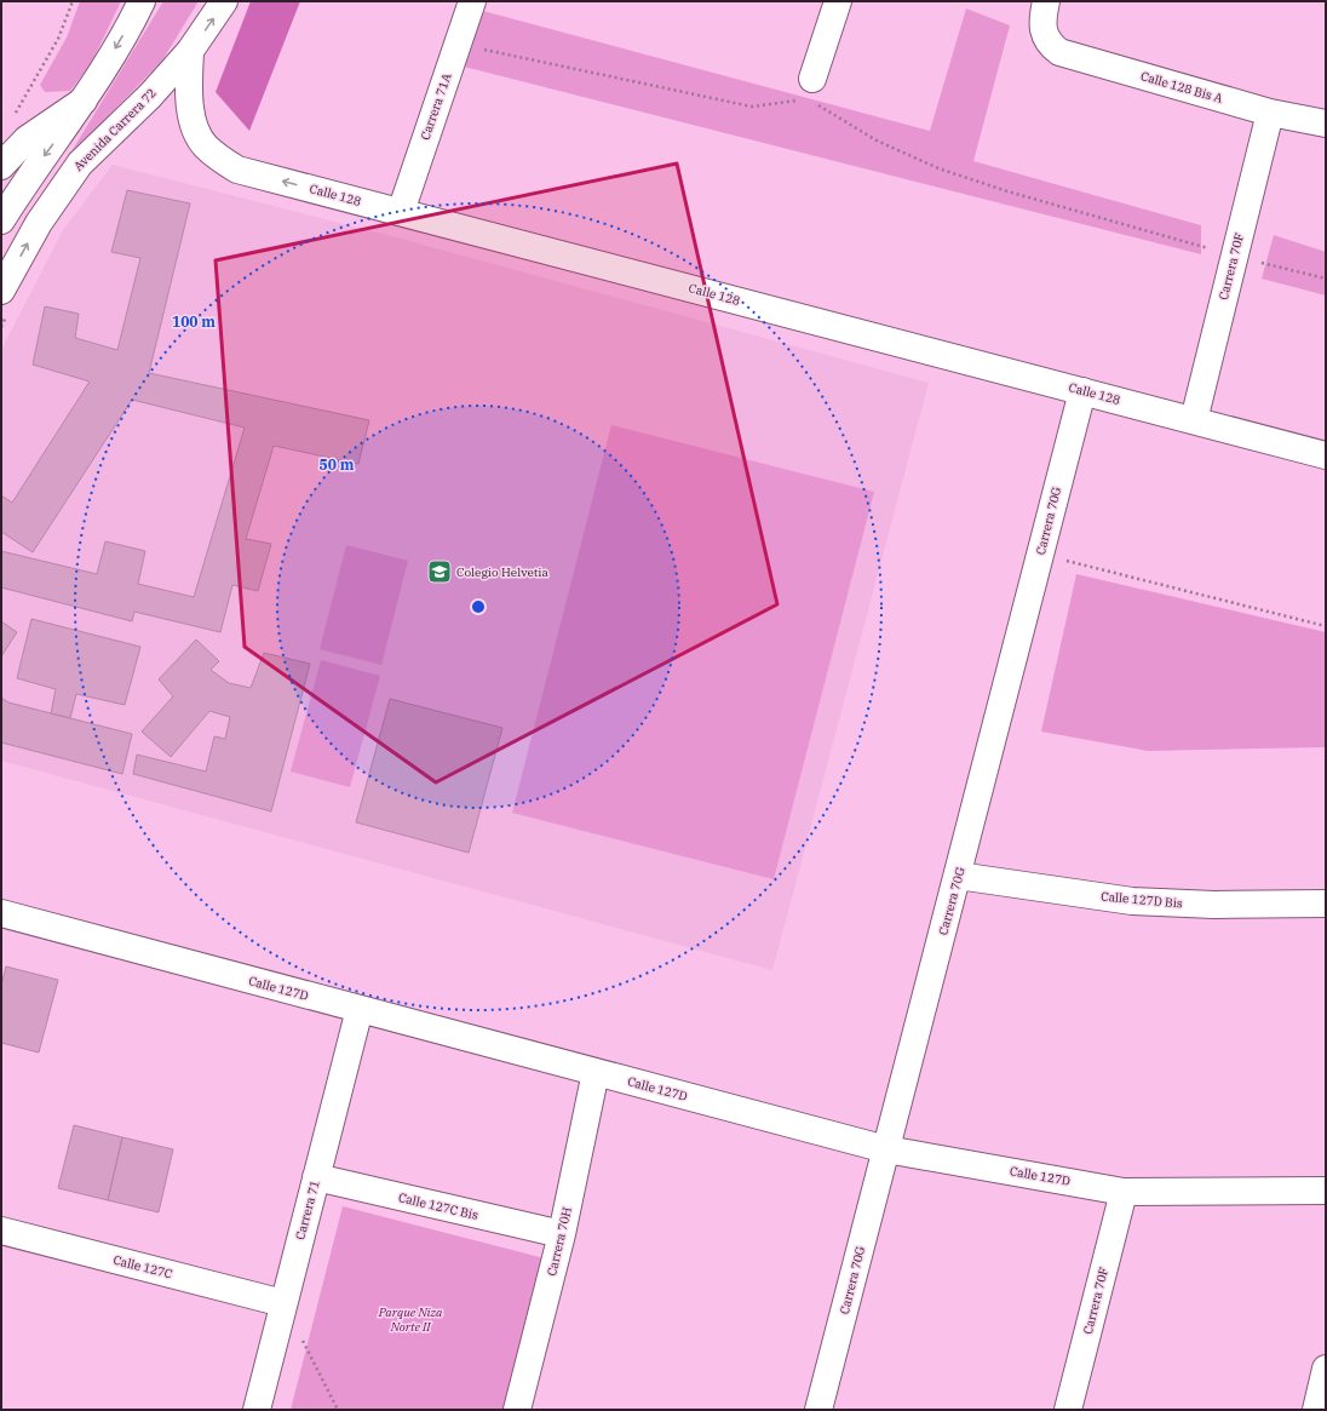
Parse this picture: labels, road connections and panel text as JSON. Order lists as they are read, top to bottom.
{
  "streets": {
    "main road": [
      "Calle 128 Bis A",
      "Carrera 71A",
      "Avenida Carrera 72",
      "Calle 128",
      "Carrera 70F",
      "Carrera 70G",
      "Calle 127D Bis",
      "Calle 127D",
      "Calle 127C Bis",
      "Carrera 71",
      "Carrera 70H",
      "Calle 127C"
    ]
  },
  "crossings": [
    ["Calle 128 Bis A", "Carrera 70F"],
    ["Carrera 71A", "Calle 128"],
    ["Avenida Carrera 72", "Calle 128"],
    ["Calle 128", "Carrera 70F"],
    ["Calle 128", "Carrera 70G"],
    ["Carrera 70F", "Calle 127D"],
    ["Carrera 70G", "Calle 127D Bis"],
    ["Carrera 70G", "Calle 127D"],
    ["Calle 127D", "Carrera 71"],
    ["Calle 127D", "Carrera 70H"],
    ["Calle 127C Bis", "Carrera 71"],
    ["Calle 127C Bis", "Carrera 70H"],
    ["Carrera 71", "Calle 127C"]
  ],
  "parks": ["Parque Niza Norte II"],
  "places": {
    "school or university": ["Colegio Helvetia"]
  },
  "rings": ["100 m", "50 m"]
}
